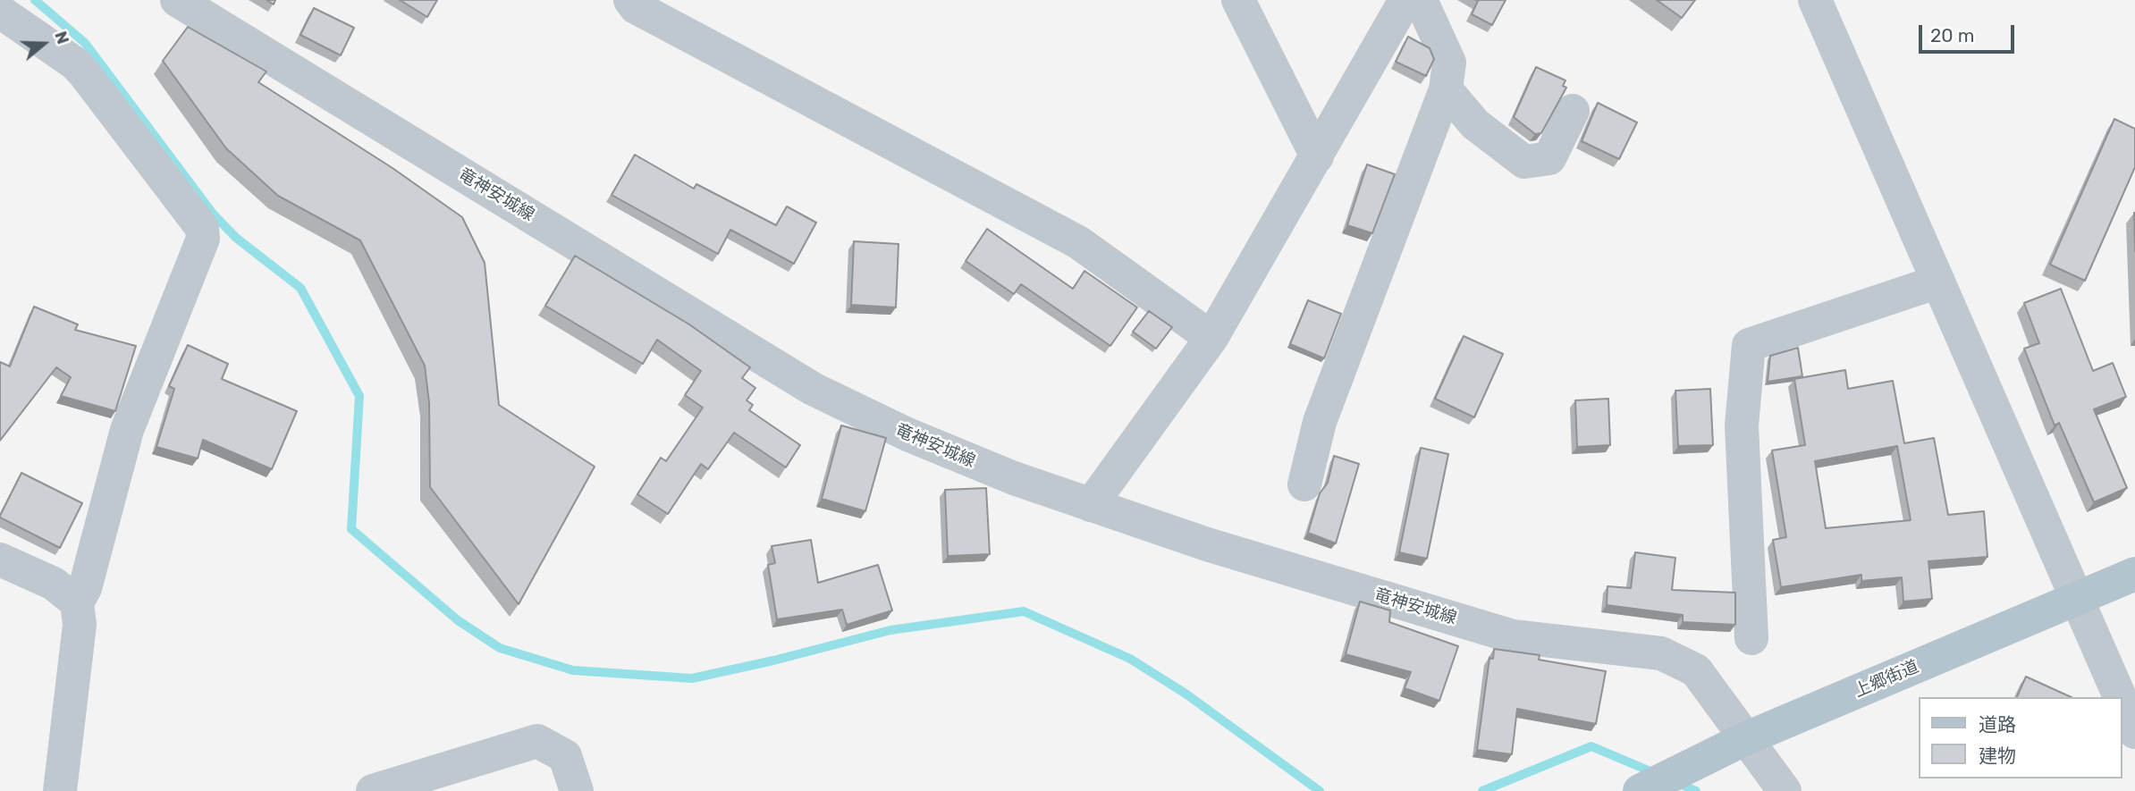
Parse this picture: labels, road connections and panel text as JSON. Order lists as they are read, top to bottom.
{
  "streets": {
    "main road": ["上郷街道"],
    "street": ["竜神安城線"]
  },
  "crossings": [
    ["竜神安城線", "上郷街道"]
  ],
  "legend": ["道路", "建物"],
  "scale_bar": "20 m",
  "north": "right"
}
